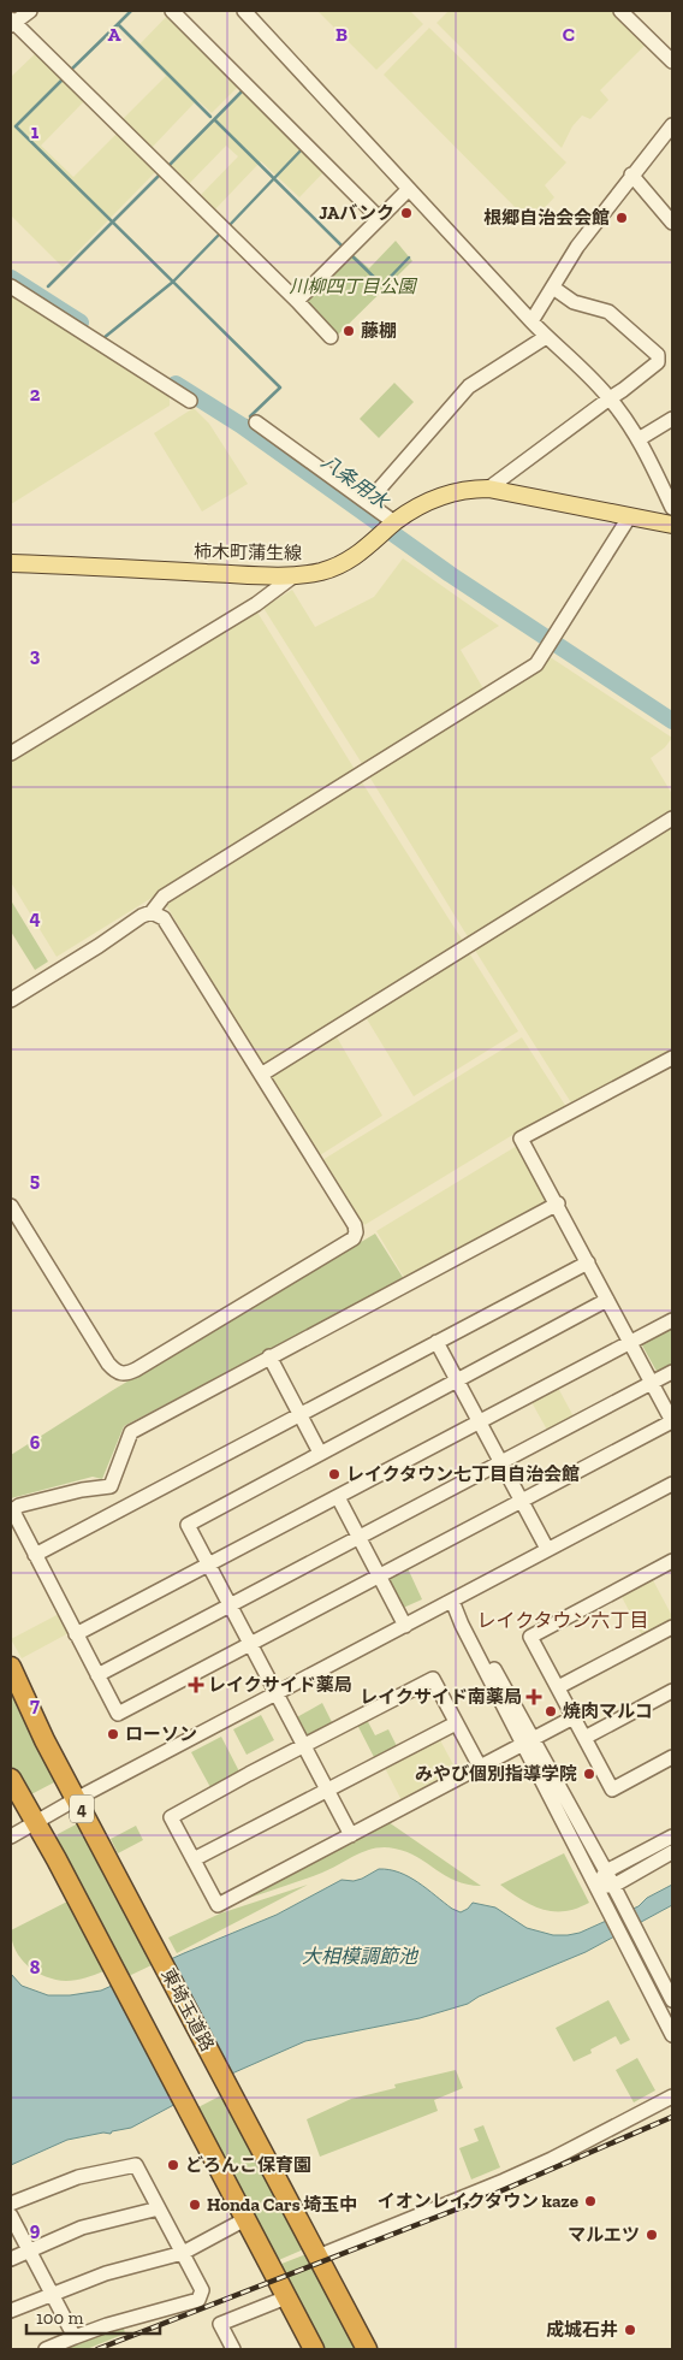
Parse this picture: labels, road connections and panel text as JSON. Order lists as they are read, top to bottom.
{
  "streets": {
    "highway": ["4", "東埼玉道路"],
    "main road": ["柿木町蒲生線"]
  },
  "districts": ["レイクタウン六丁目"],
  "water": ["八条用水", "大相模調節池"],
  "parks": ["川柳四丁目公園"],
  "places": {
    "other": [
      "JAバンク",
      "根郷自治会会館",
      "藤棚",
      "レイクタウン七丁目自治会館",
      "焼肉マルコ",
      "ローソン",
      "みやび個別指導学院",
      "どろんこ保育園",
      "イオンレイクタウン kaze",
      "Honda Cars 埼玉中",
      "マルエツ",
      "成城石井"
    ],
    "health": ["レイクサイド薬局", "レイクサイド南薬局"]
  },
  "scale_bar": "100 m",
  "grid": {
    "columns": ["A", "B", "C"],
    "rows": [
      "1",
      "2",
      "3",
      "4",
      "5",
      "6",
      "7",
      "8",
      "9"
    ]
  }
}
